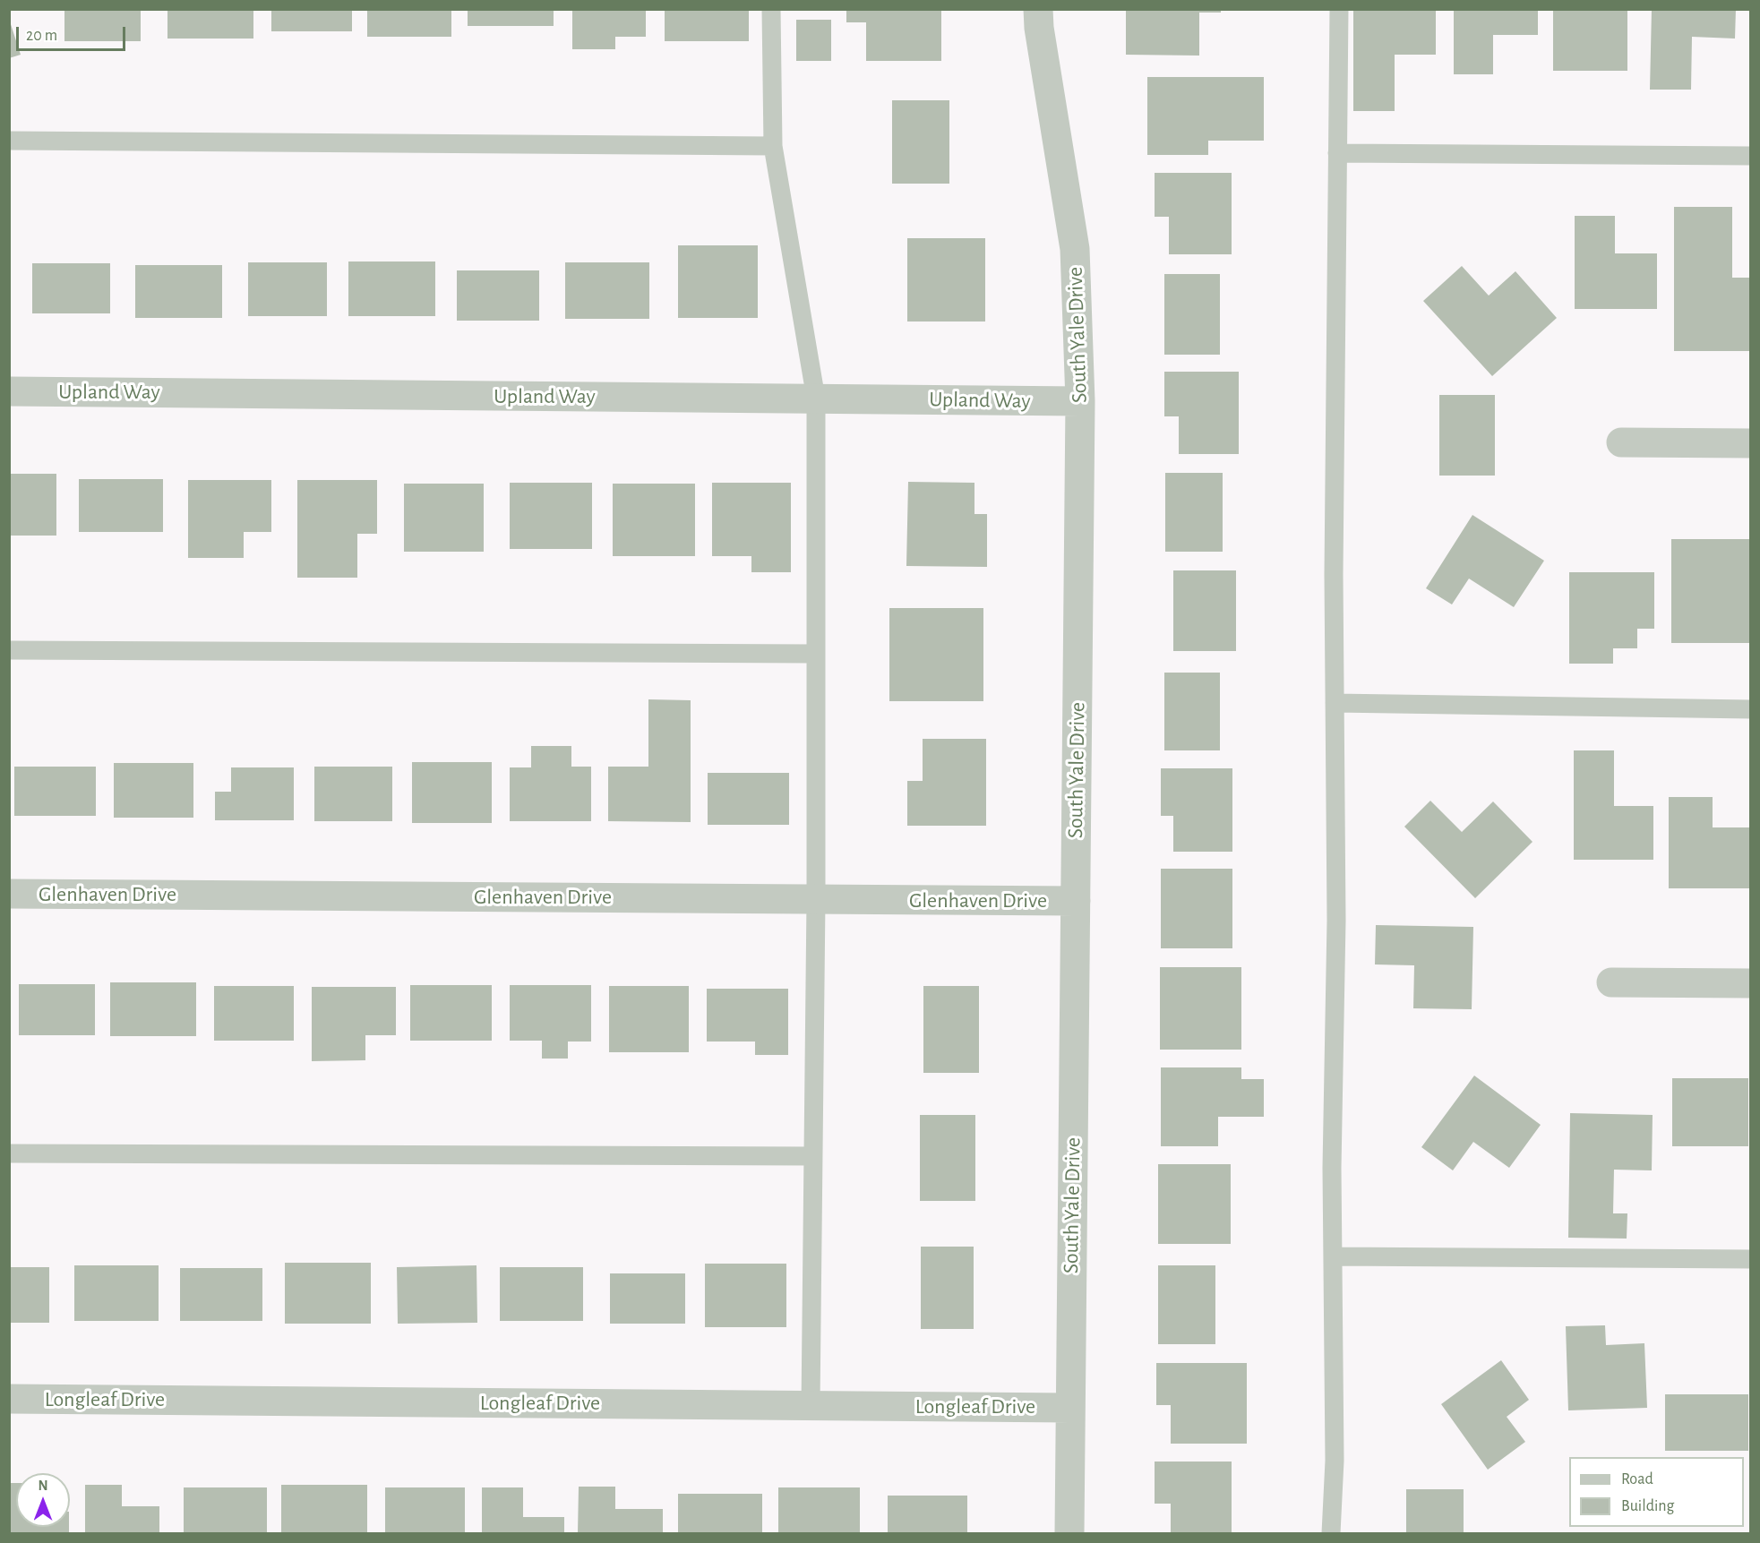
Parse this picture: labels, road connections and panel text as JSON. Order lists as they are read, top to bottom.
{
  "streets": {
    "street": [
      "South Yale Drive",
      "Upland Way",
      "Glenhaven Drive",
      "Longleaf Drive"
    ]
  },
  "crossings": [
    ["South Yale Drive", "Upland Way"],
    ["South Yale Drive", "Glenhaven Drive"],
    ["South Yale Drive", "Longleaf Drive"]
  ],
  "legend": ["Road", "Building"],
  "scale_bar": "20 m",
  "north": "top"
}
